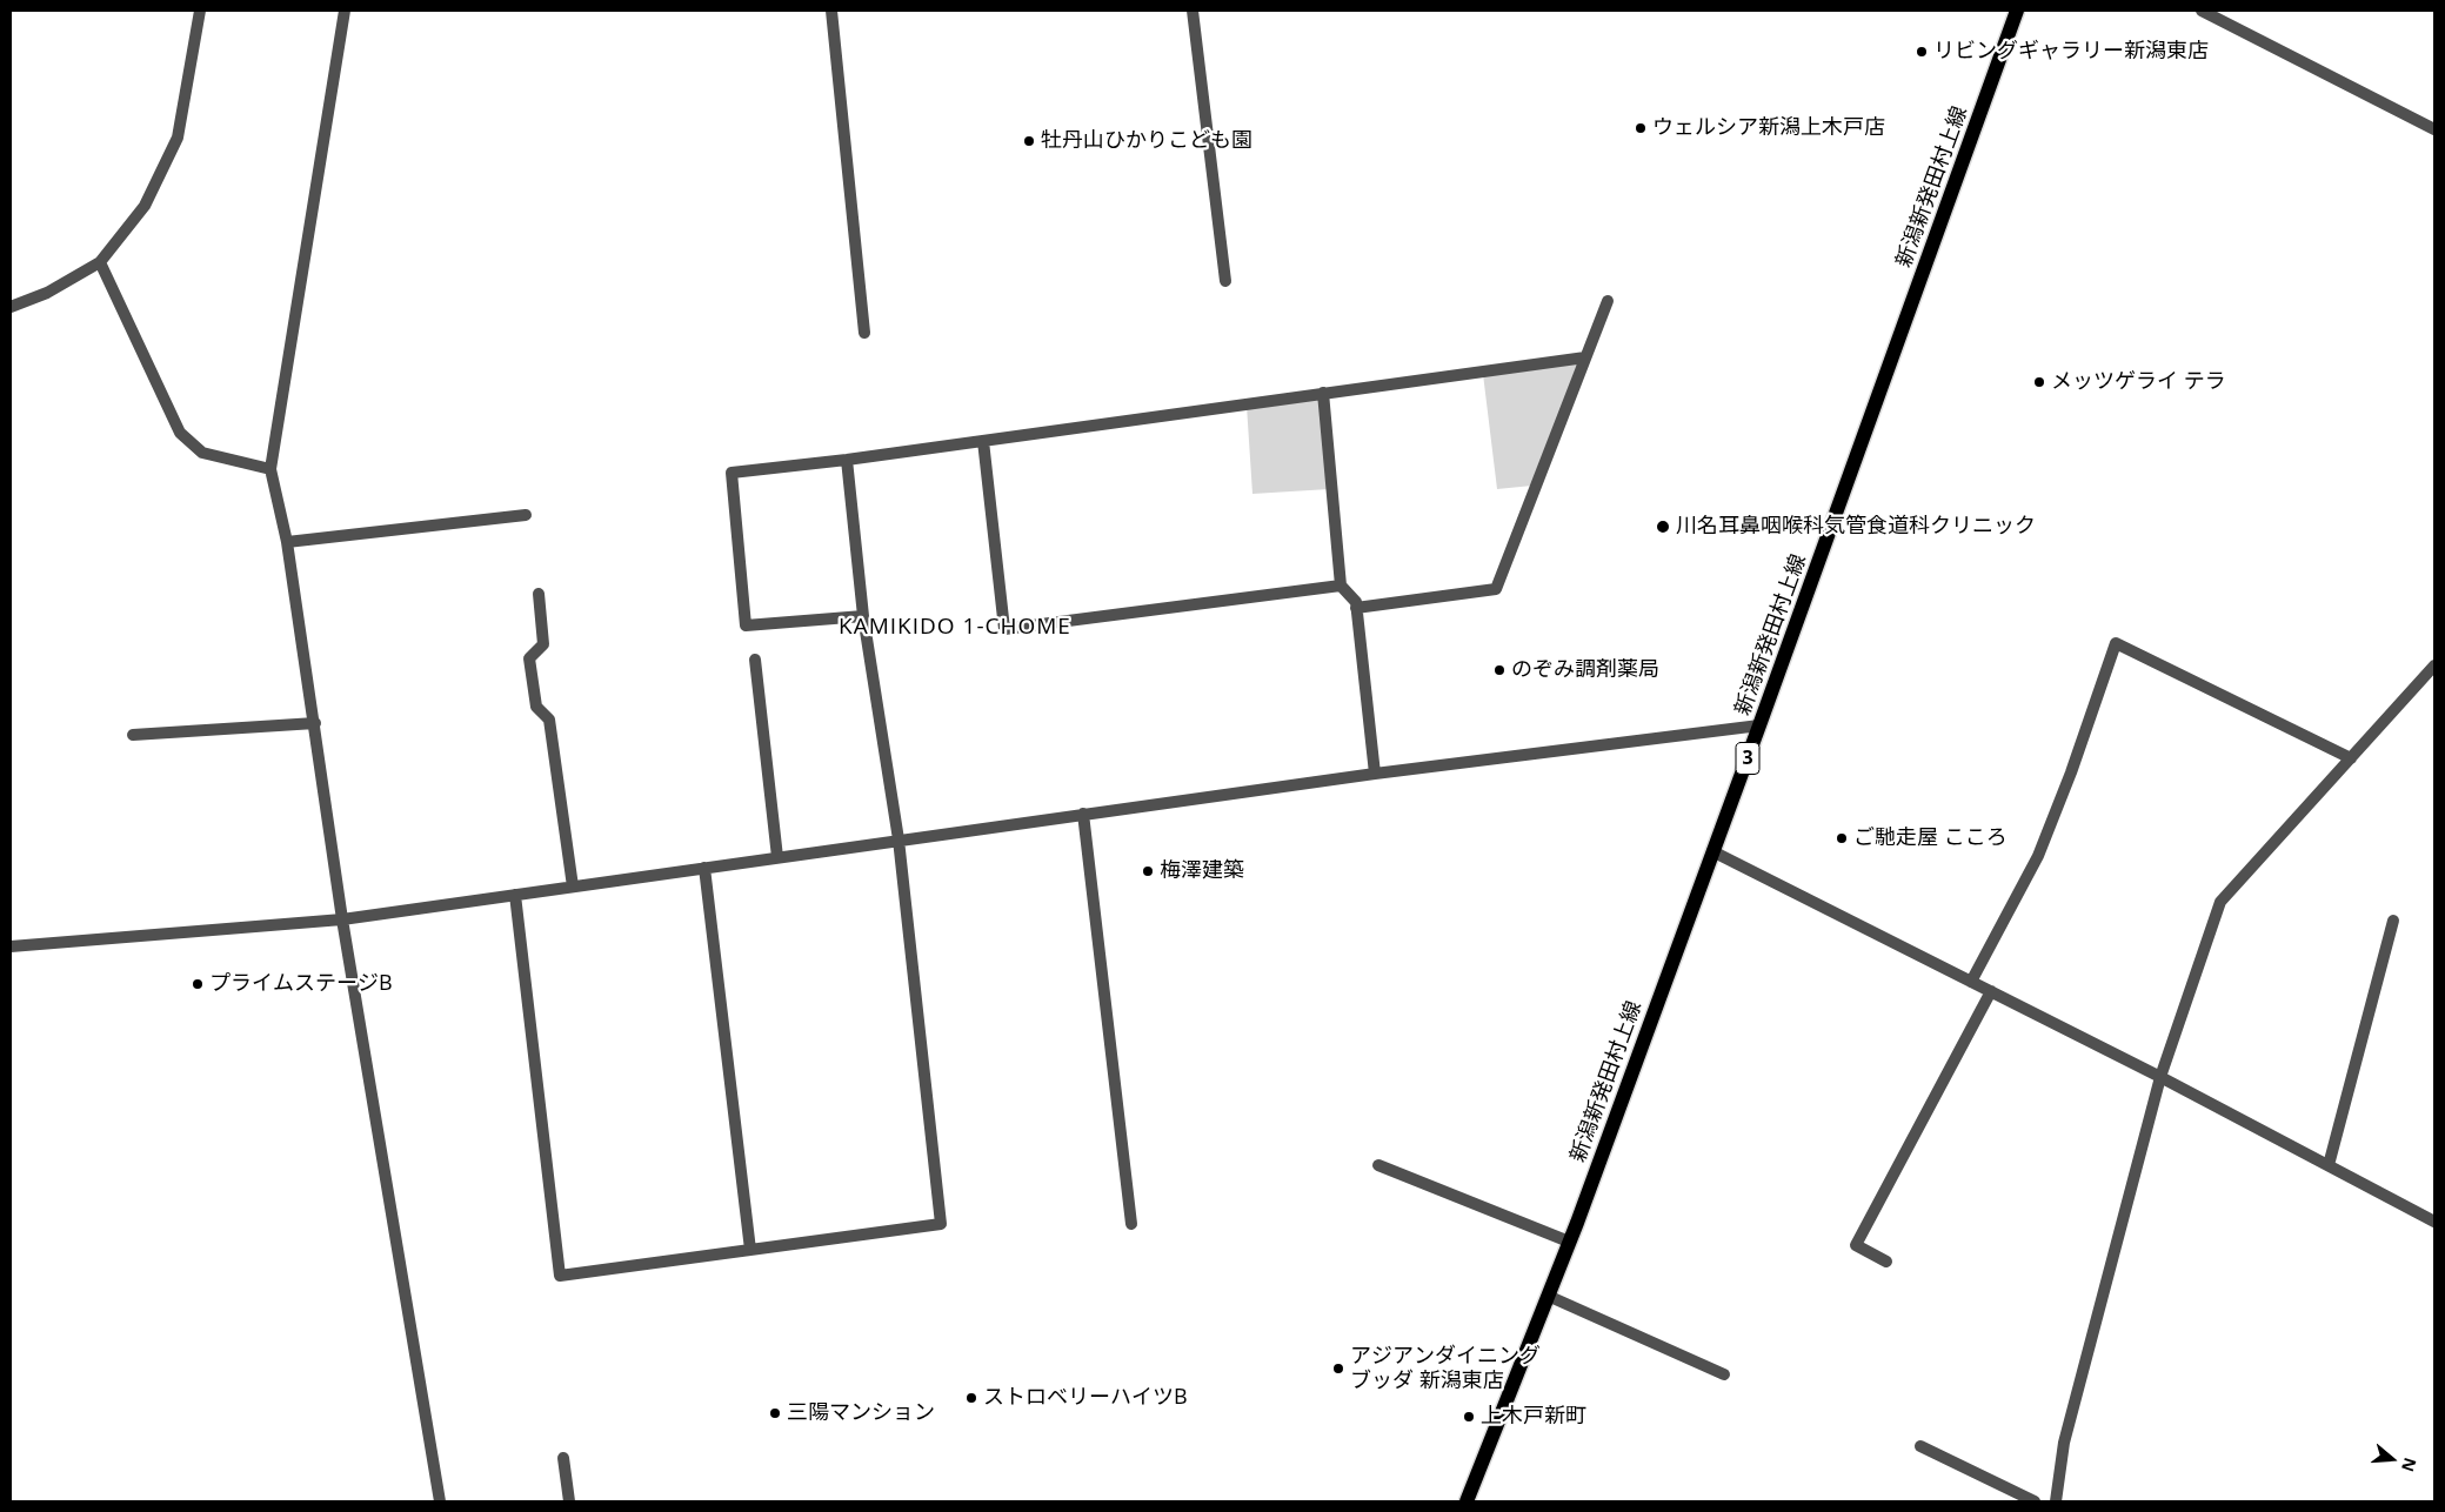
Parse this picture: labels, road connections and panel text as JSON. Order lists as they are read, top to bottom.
{
  "streets": {
    "main road": ["新潟新発田村上線", "3"]
  },
  "districts": ["KAMIKIDO 1-CHOME"],
  "places": [
    "リビングギャラリー新潟東店",
    "ウェルシア新潟上木戸店",
    "牡丹山ひかりこども園",
    "メッツゲライ テラ",
    "川名耳鼻咽喉科気管食道科クリニック",
    "のぞみ調剤薬局",
    "ご馳走屋 こころ",
    "梅澤建築",
    "プライムステージB",
    "アジアンダイニング ブッダ 新潟東店",
    "ストロベリーハイツB",
    "三陽マンション",
    "上木戸新町"
  ],
  "north": "right"
}
